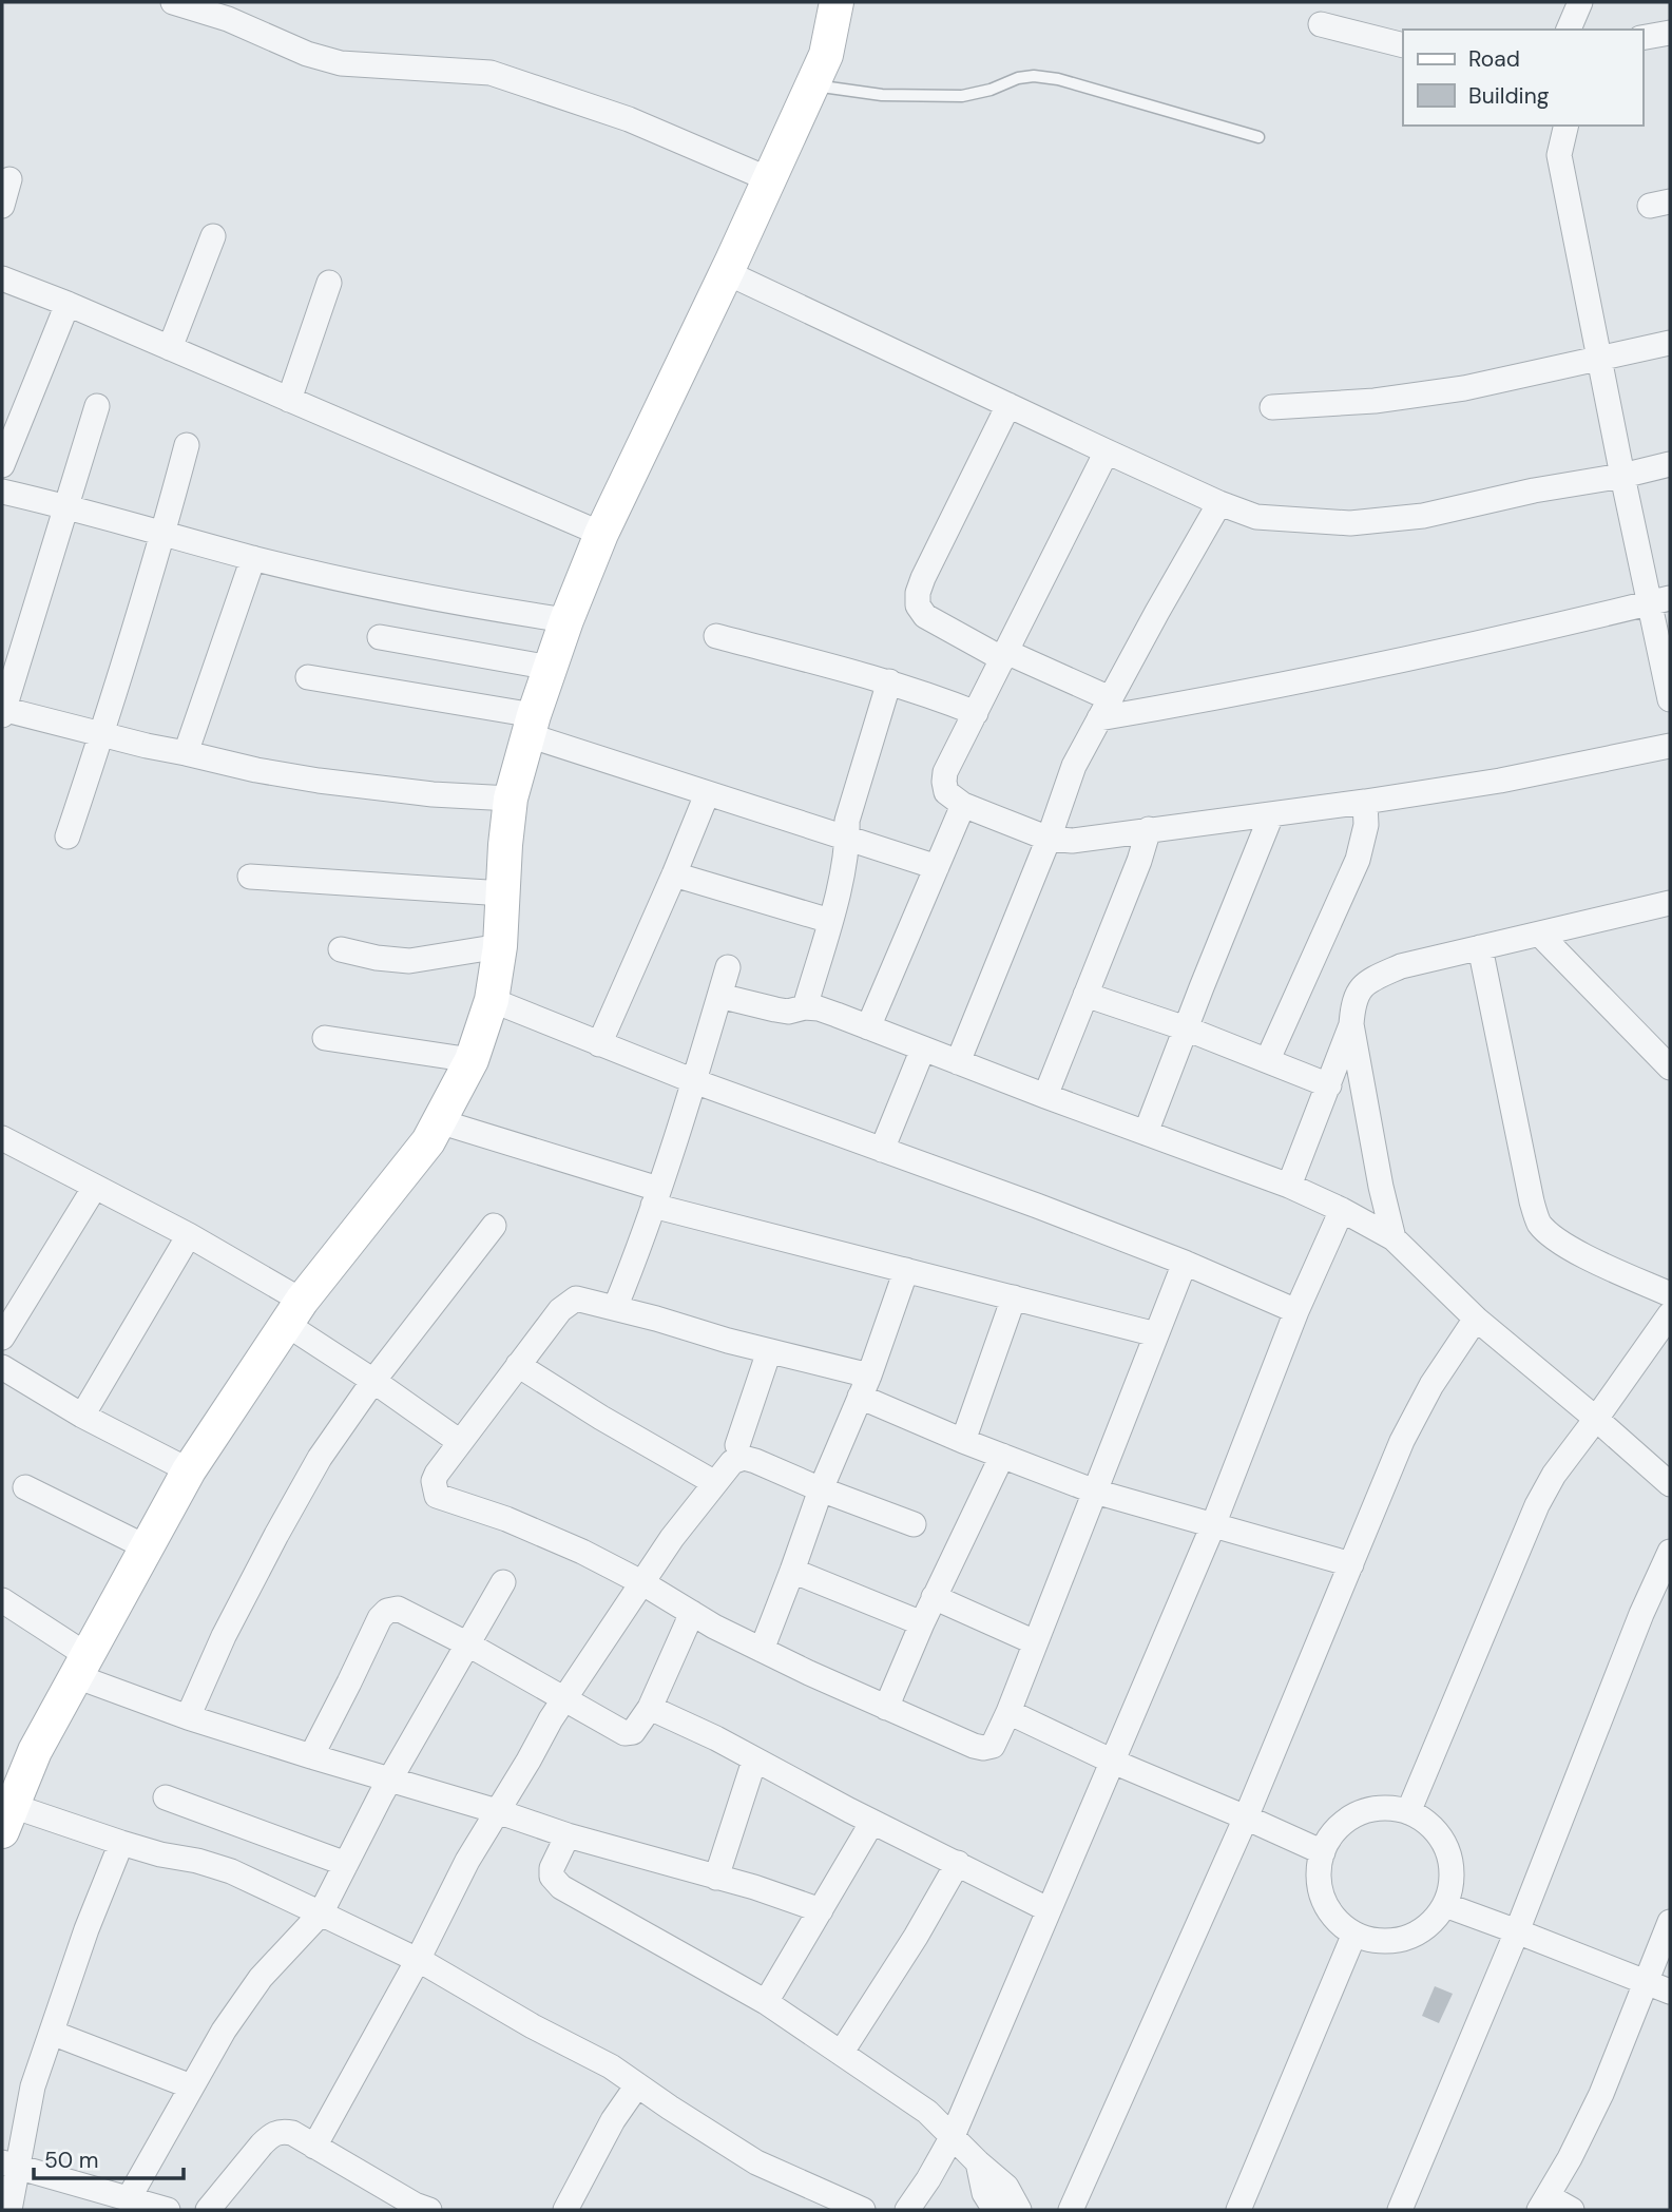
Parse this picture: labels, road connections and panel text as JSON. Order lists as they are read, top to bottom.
{
  "legend": ["Road", "Building"],
  "scale_bar": "50 m"
}
